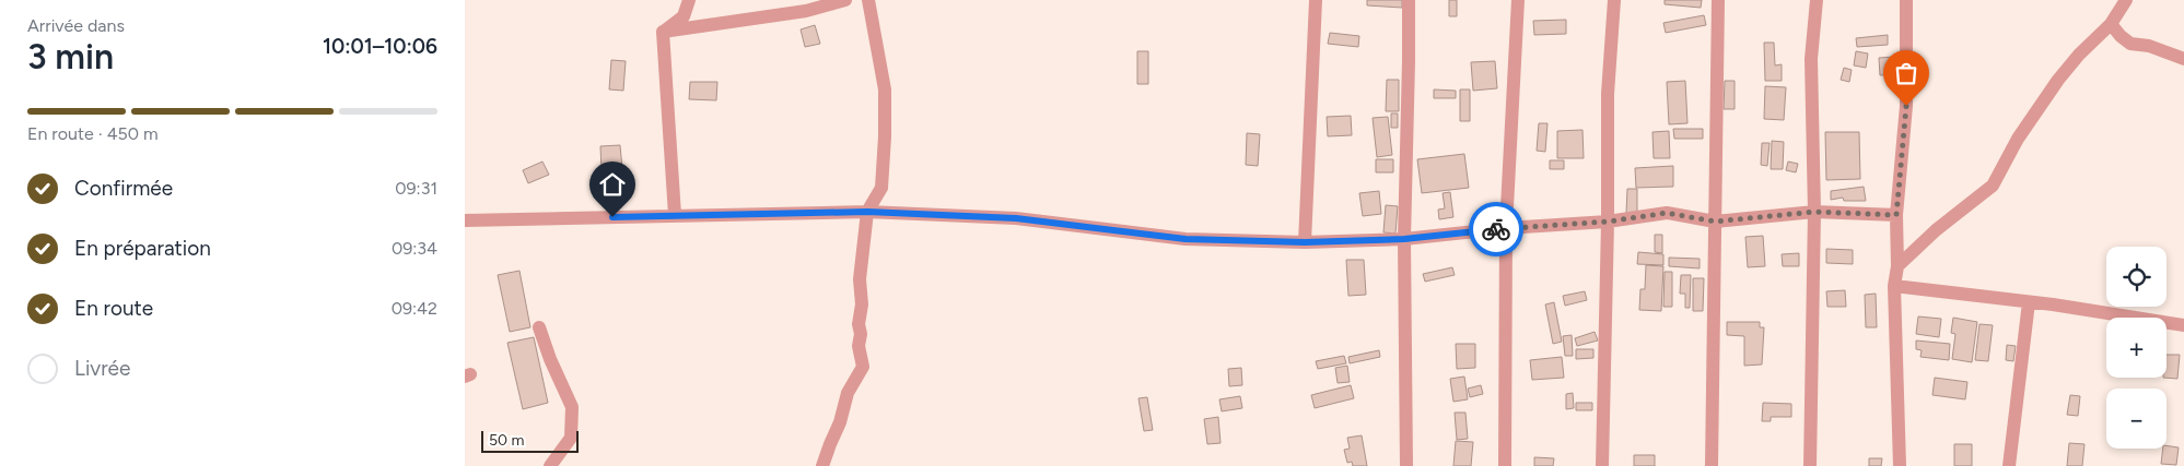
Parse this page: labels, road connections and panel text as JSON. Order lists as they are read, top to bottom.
{
  "scale_bar": "50 m",
  "page": {
    "heading": ["3 min", "Arrivée dans", "10:01–10:06"],
    "bar": "En route · 450 m",
    "list": [
      ["Confirmée", "09:31"],
      ["En préparation", "09:34"],
      ["En route", "09:42"],
      "Livrée"
    ],
    "map_buttons": ["+", "−"],
    "scale": "50 m"
  }
}
